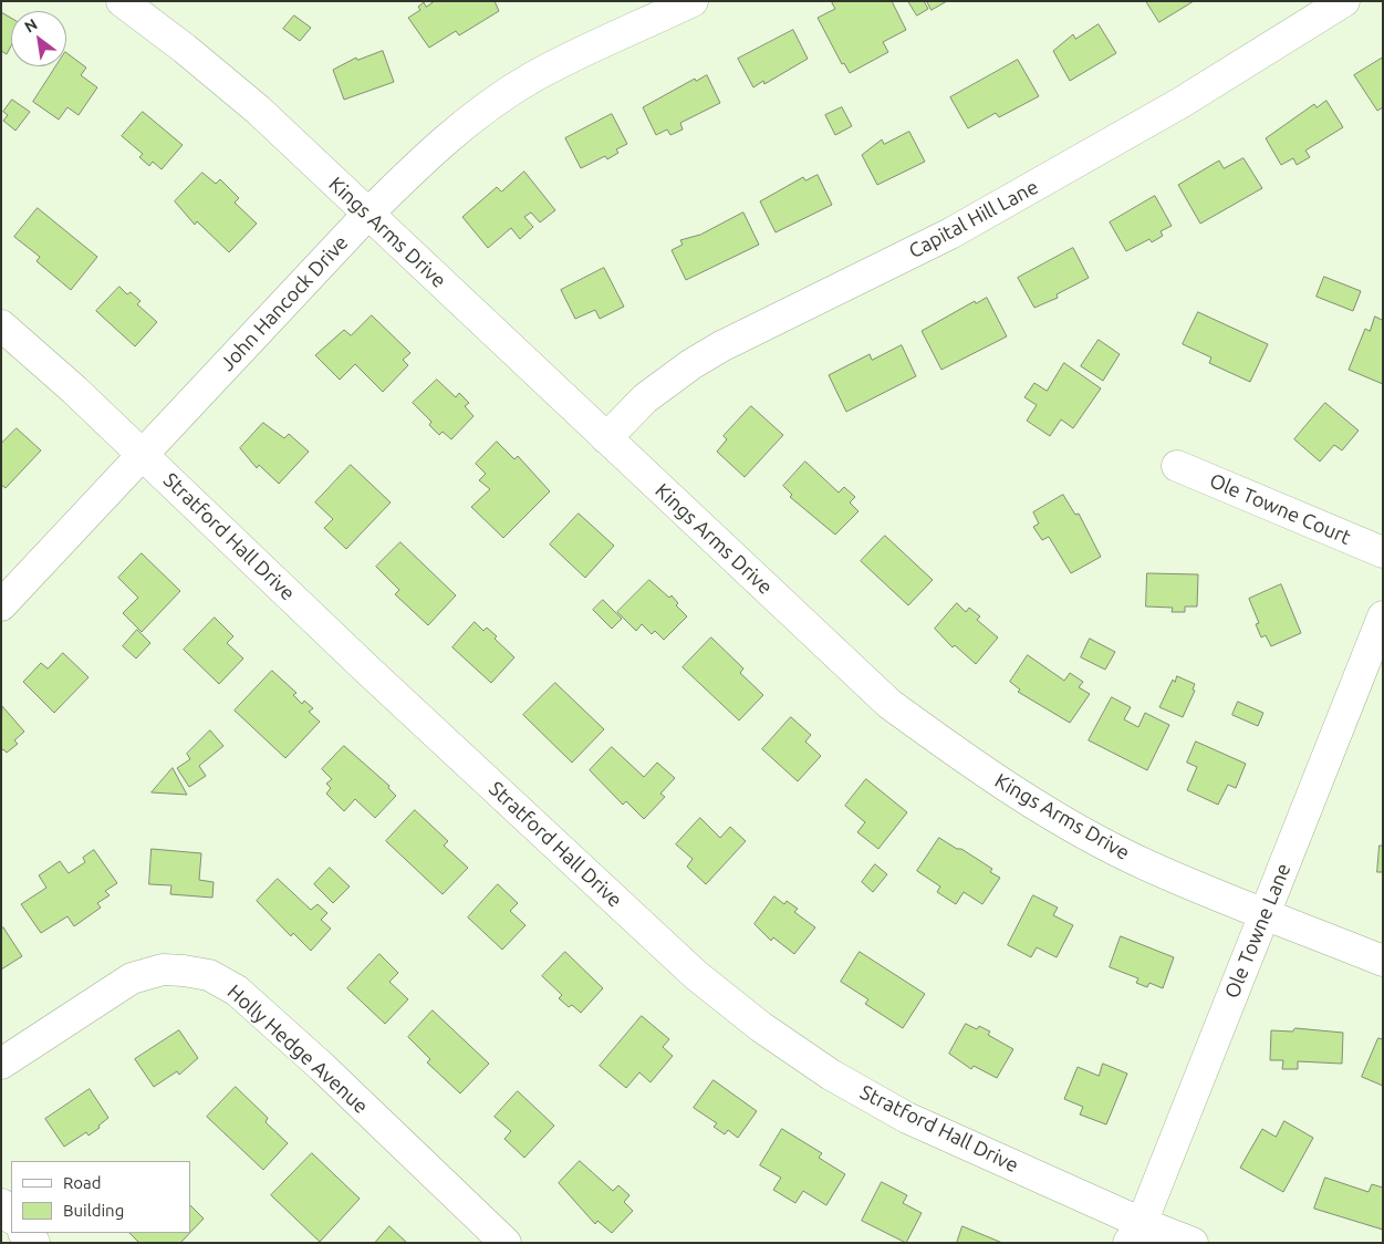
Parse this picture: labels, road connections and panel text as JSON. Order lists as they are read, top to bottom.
{
  "streets": {
    "street": [
      "Capital Hill Lane",
      "Kings Arms Drive",
      "John Hancock Drive",
      "Ole Towne Court",
      "Stratford Hall Drive",
      "Ole Towne Lane",
      "Holly Hedge Avenue"
    ]
  },
  "crossings": [
    ["Capital Hill Lane", "Kings Arms Drive"],
    ["Kings Arms Drive", "John Hancock Drive"],
    ["Kings Arms Drive", "Ole Towne Lane"],
    ["John Hancock Drive", "Stratford Hall Drive"],
    ["Stratford Hall Drive", "Ole Towne Lane"]
  ],
  "legend": ["Road", "Building"],
  "north": "top left"
}
